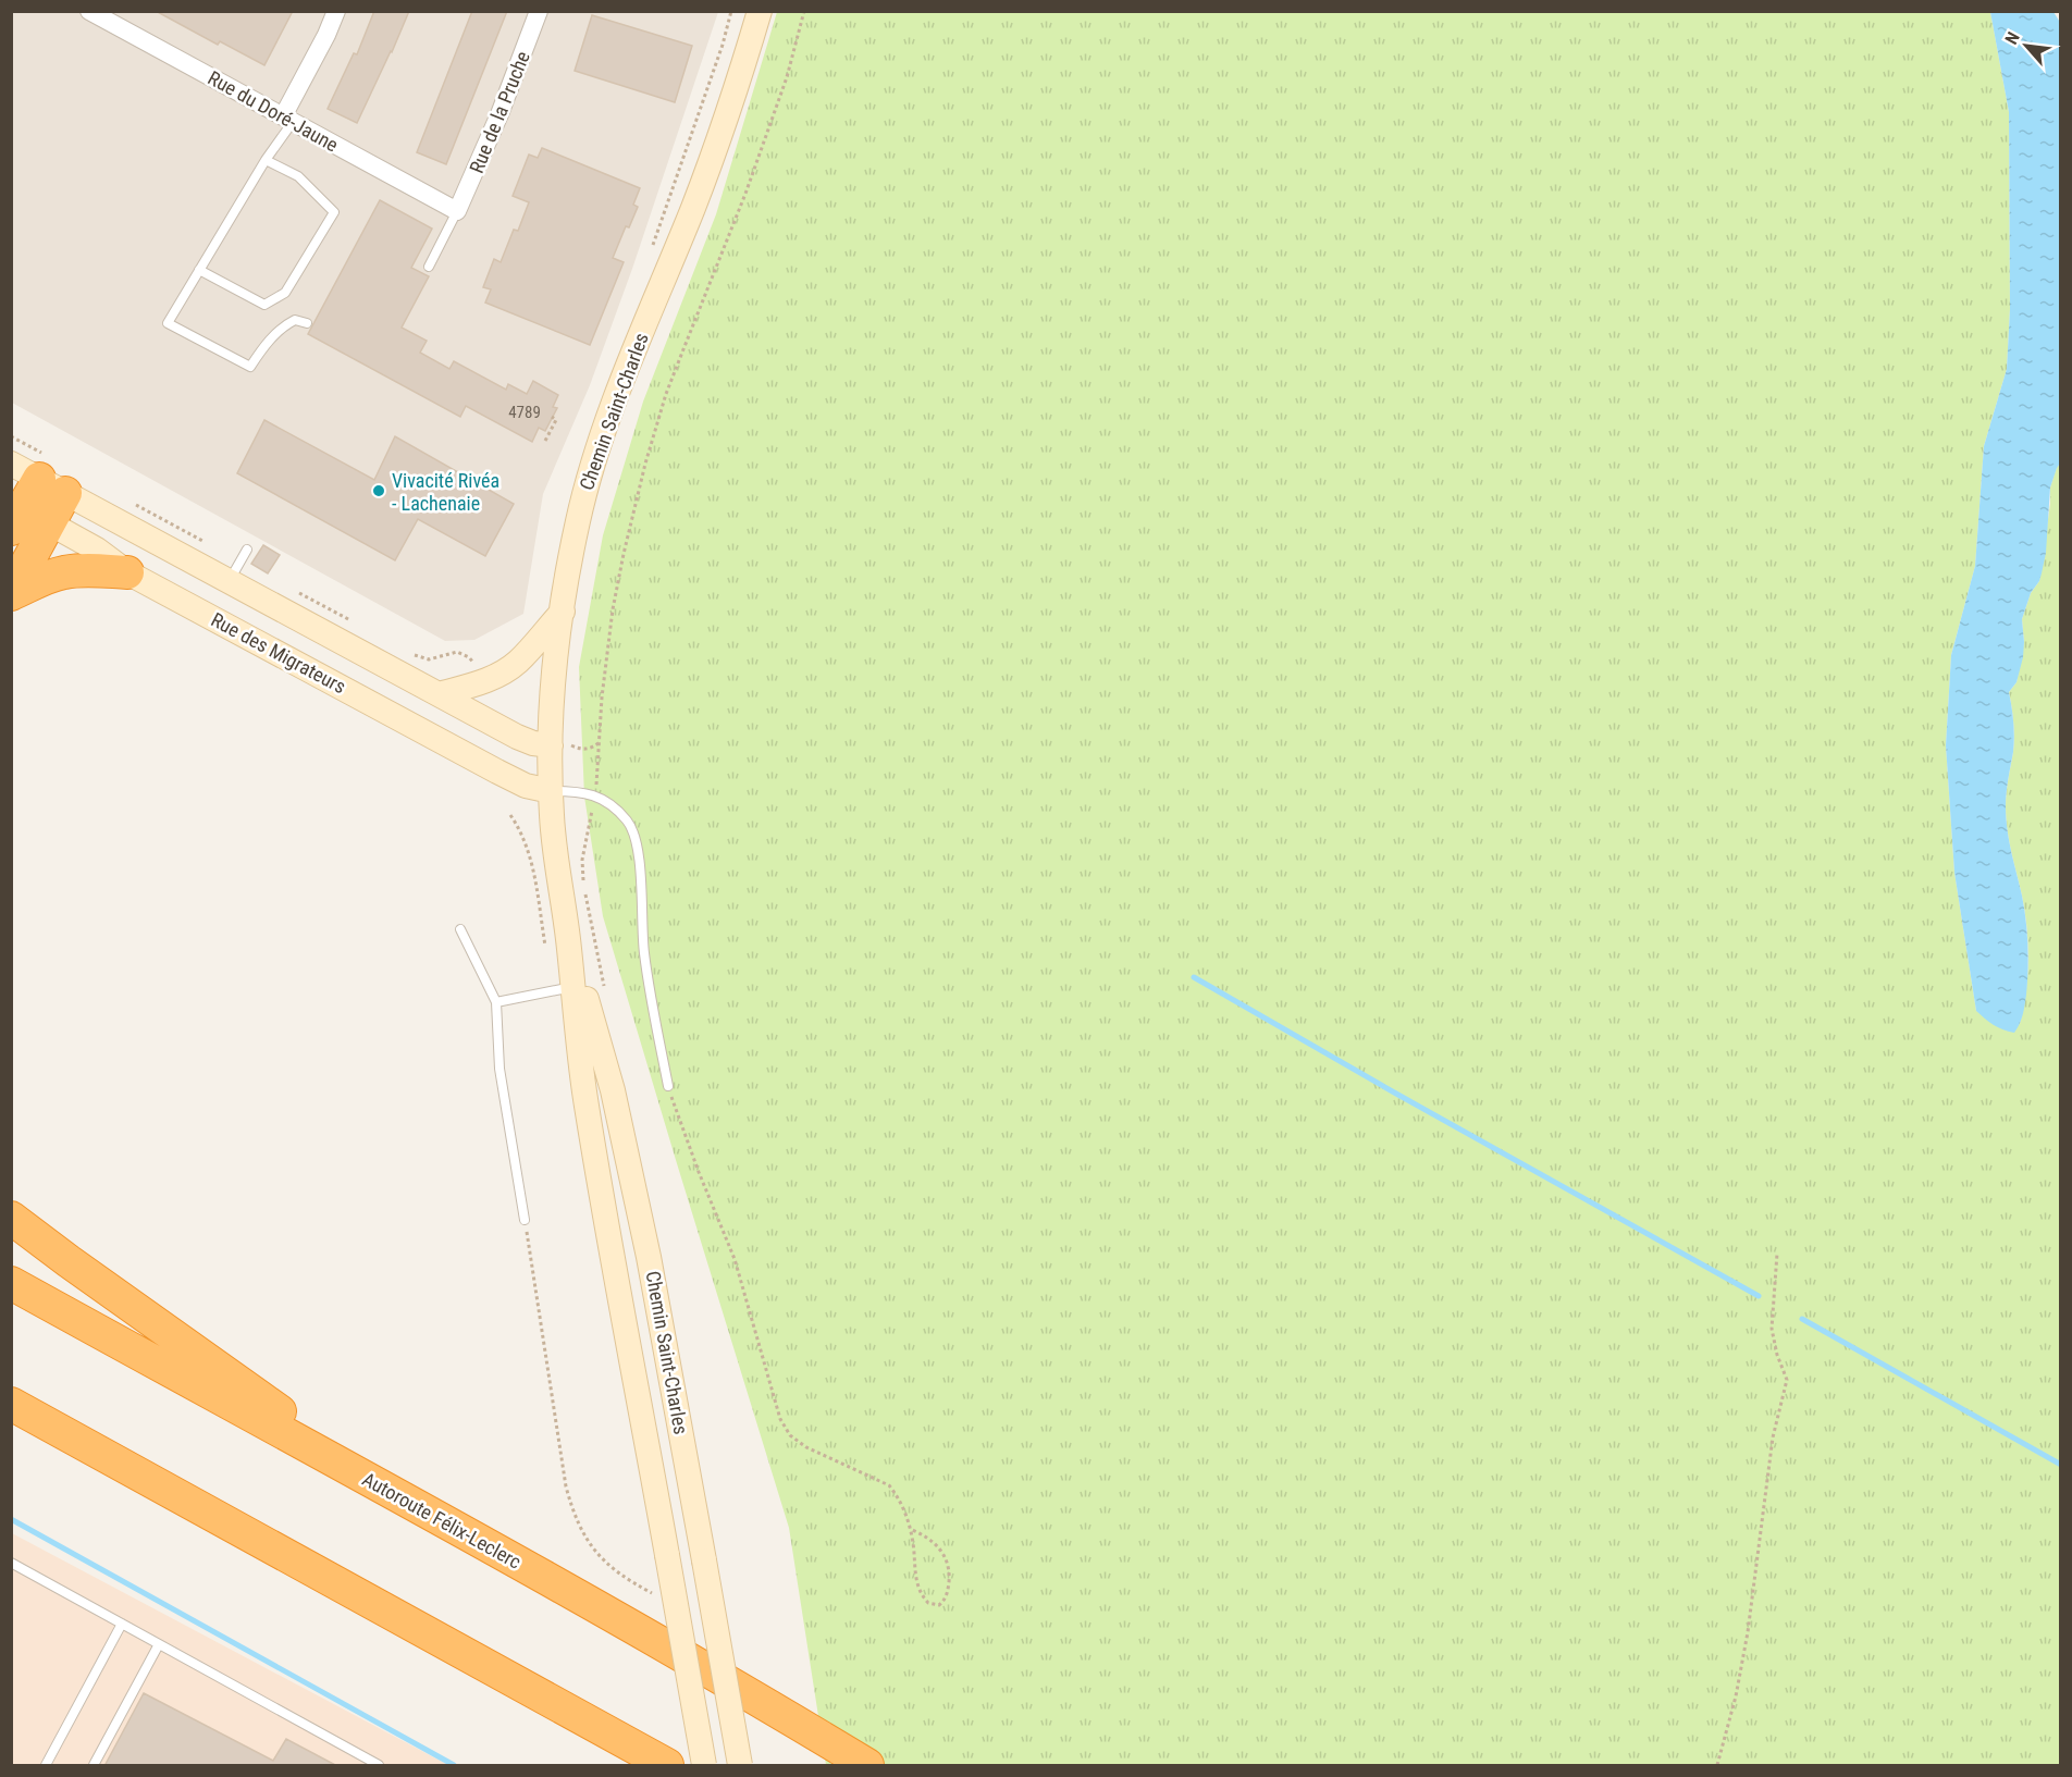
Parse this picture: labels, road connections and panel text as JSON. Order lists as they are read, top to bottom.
{
  "streets": {
    "highway": ["Autoroute Félix-Leclerc"],
    "main road": ["Chemin Saint-Charles", "Rue des Migrateurs"],
    "street": ["Rue du Doré-Jaune", "Rue de la Pruche"]
  },
  "crossings": [
    ["Rue du Doré-Jaune", "Rue de la Pruche"],
    ["Chemin Saint-Charles", "Rue des Migrateurs"]
  ],
  "places": ["Vivacité Rivéa - Lachenaie"],
  "house_numbers": ["4789"],
  "north": "top left"
}
